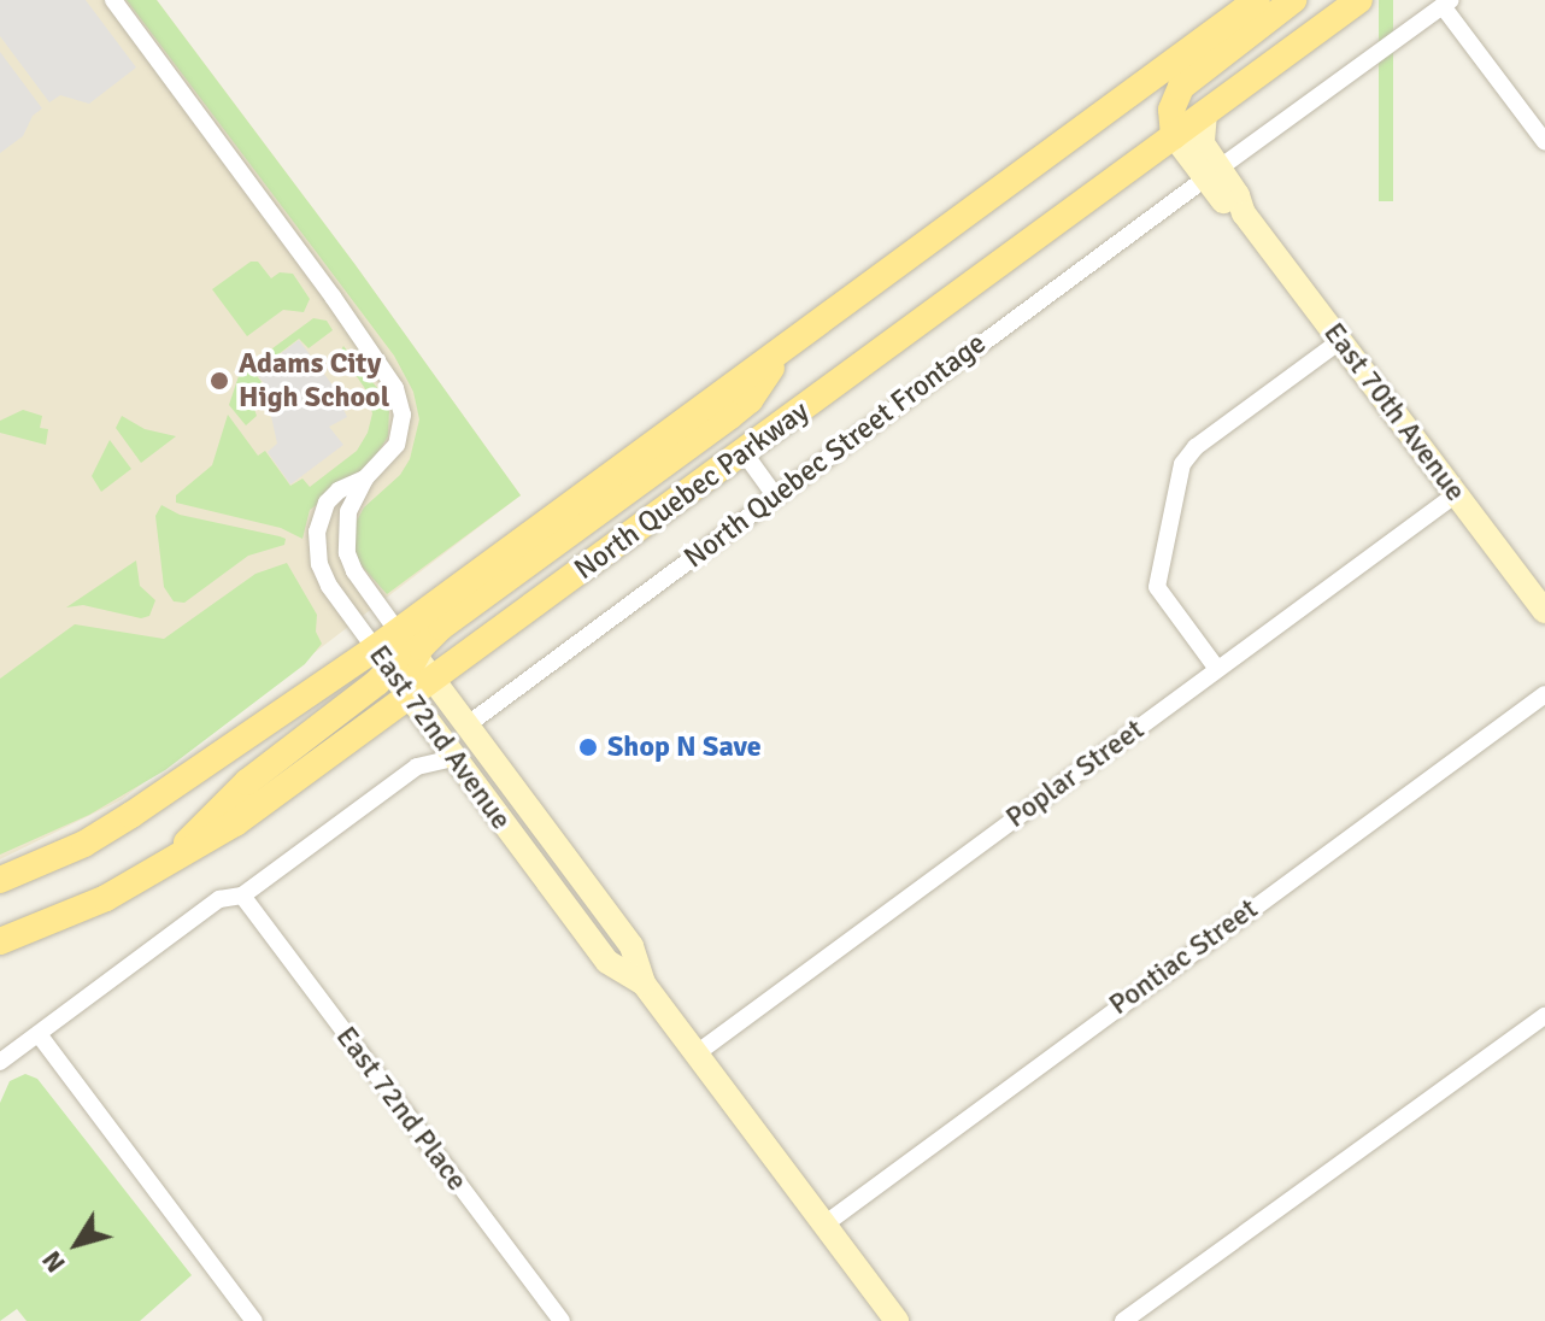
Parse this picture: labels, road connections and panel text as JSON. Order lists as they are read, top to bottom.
{
  "streets": {
    "main road": ["East 70th Avenue", "North Quebec Parkway", "East 72nd Avenue"],
    "street": [
      "North Quebec Street Frontage",
      "Poplar Street",
      "Pontiac Street",
      "East 72nd Place"
    ]
  },
  "crossings": [
    ["East 70th Avenue", "North Quebec Street Frontage"],
    ["East 70th Avenue", "North Quebec Parkway"],
    ["East 70th Avenue", "Poplar Street"],
    ["North Quebec Street Frontage", "East 72nd Avenue"],
    ["North Quebec Parkway", "East 72nd Avenue"],
    ["East 72nd Avenue", "Poplar Street"],
    ["East 72nd Avenue", "Pontiac Street"]
  ],
  "places": ["Adams City High School", "Shop N Save"],
  "north": "bottom left"
}
